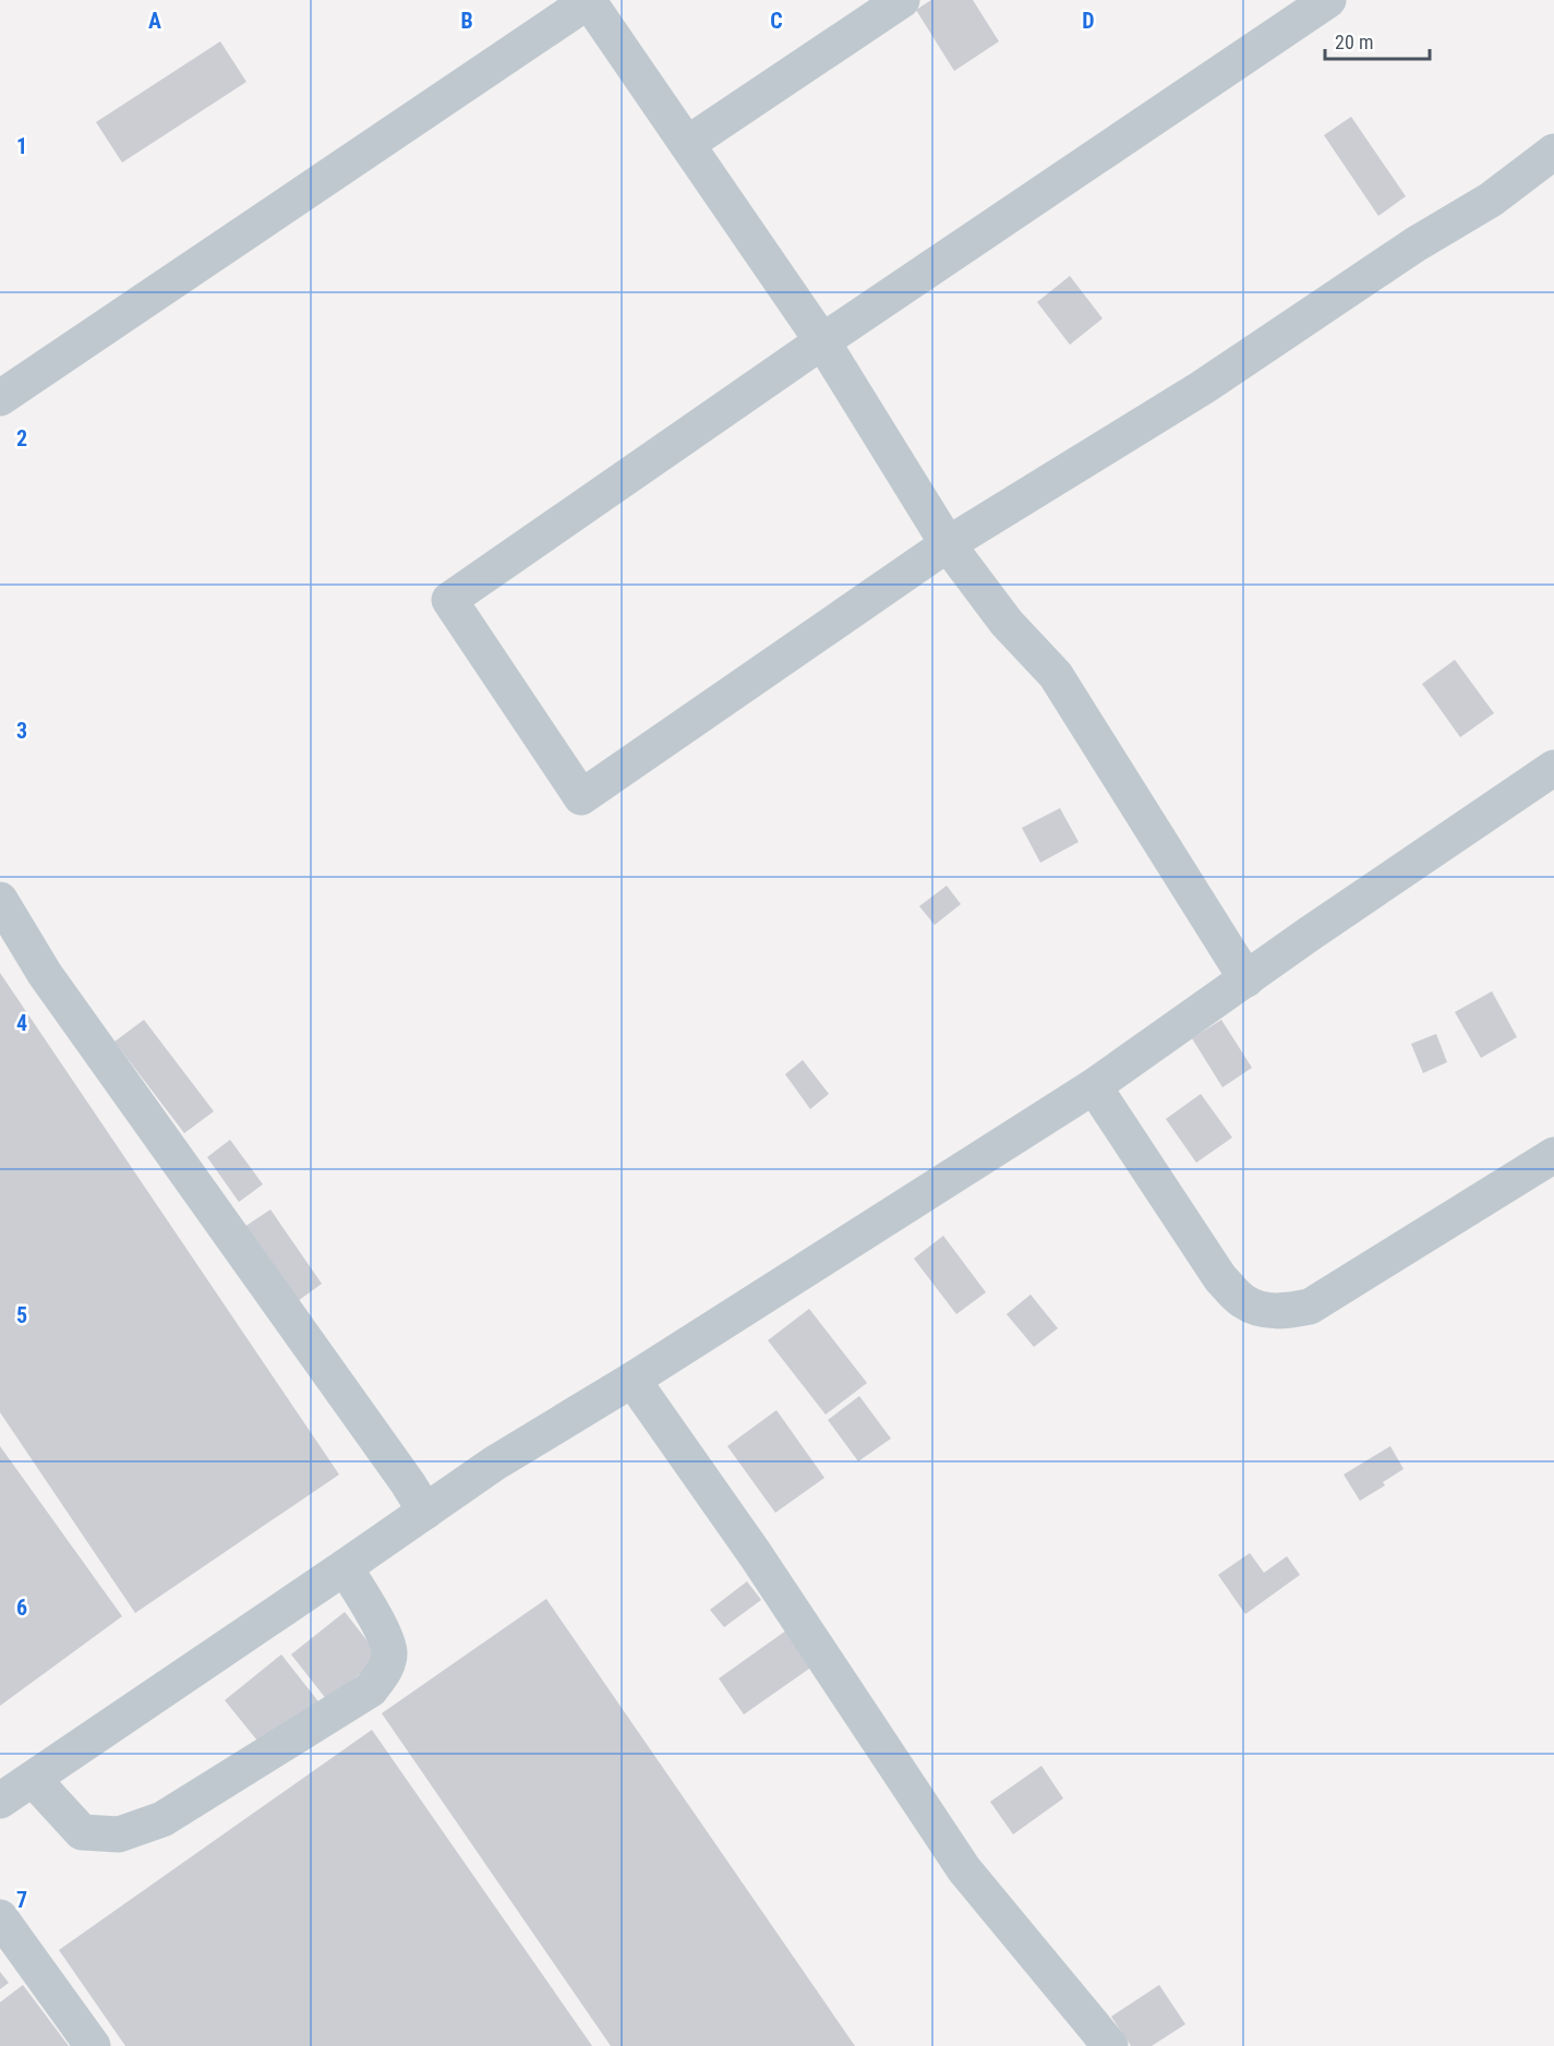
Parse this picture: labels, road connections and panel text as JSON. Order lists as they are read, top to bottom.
{
  "scale_bar": "20 m",
  "grid": {
    "columns": [
      "A",
      "B",
      "C",
      "D"
    ],
    "rows": [
      "1",
      "2",
      "3",
      "4",
      "5",
      "6",
      "7"
    ]
  }
}
